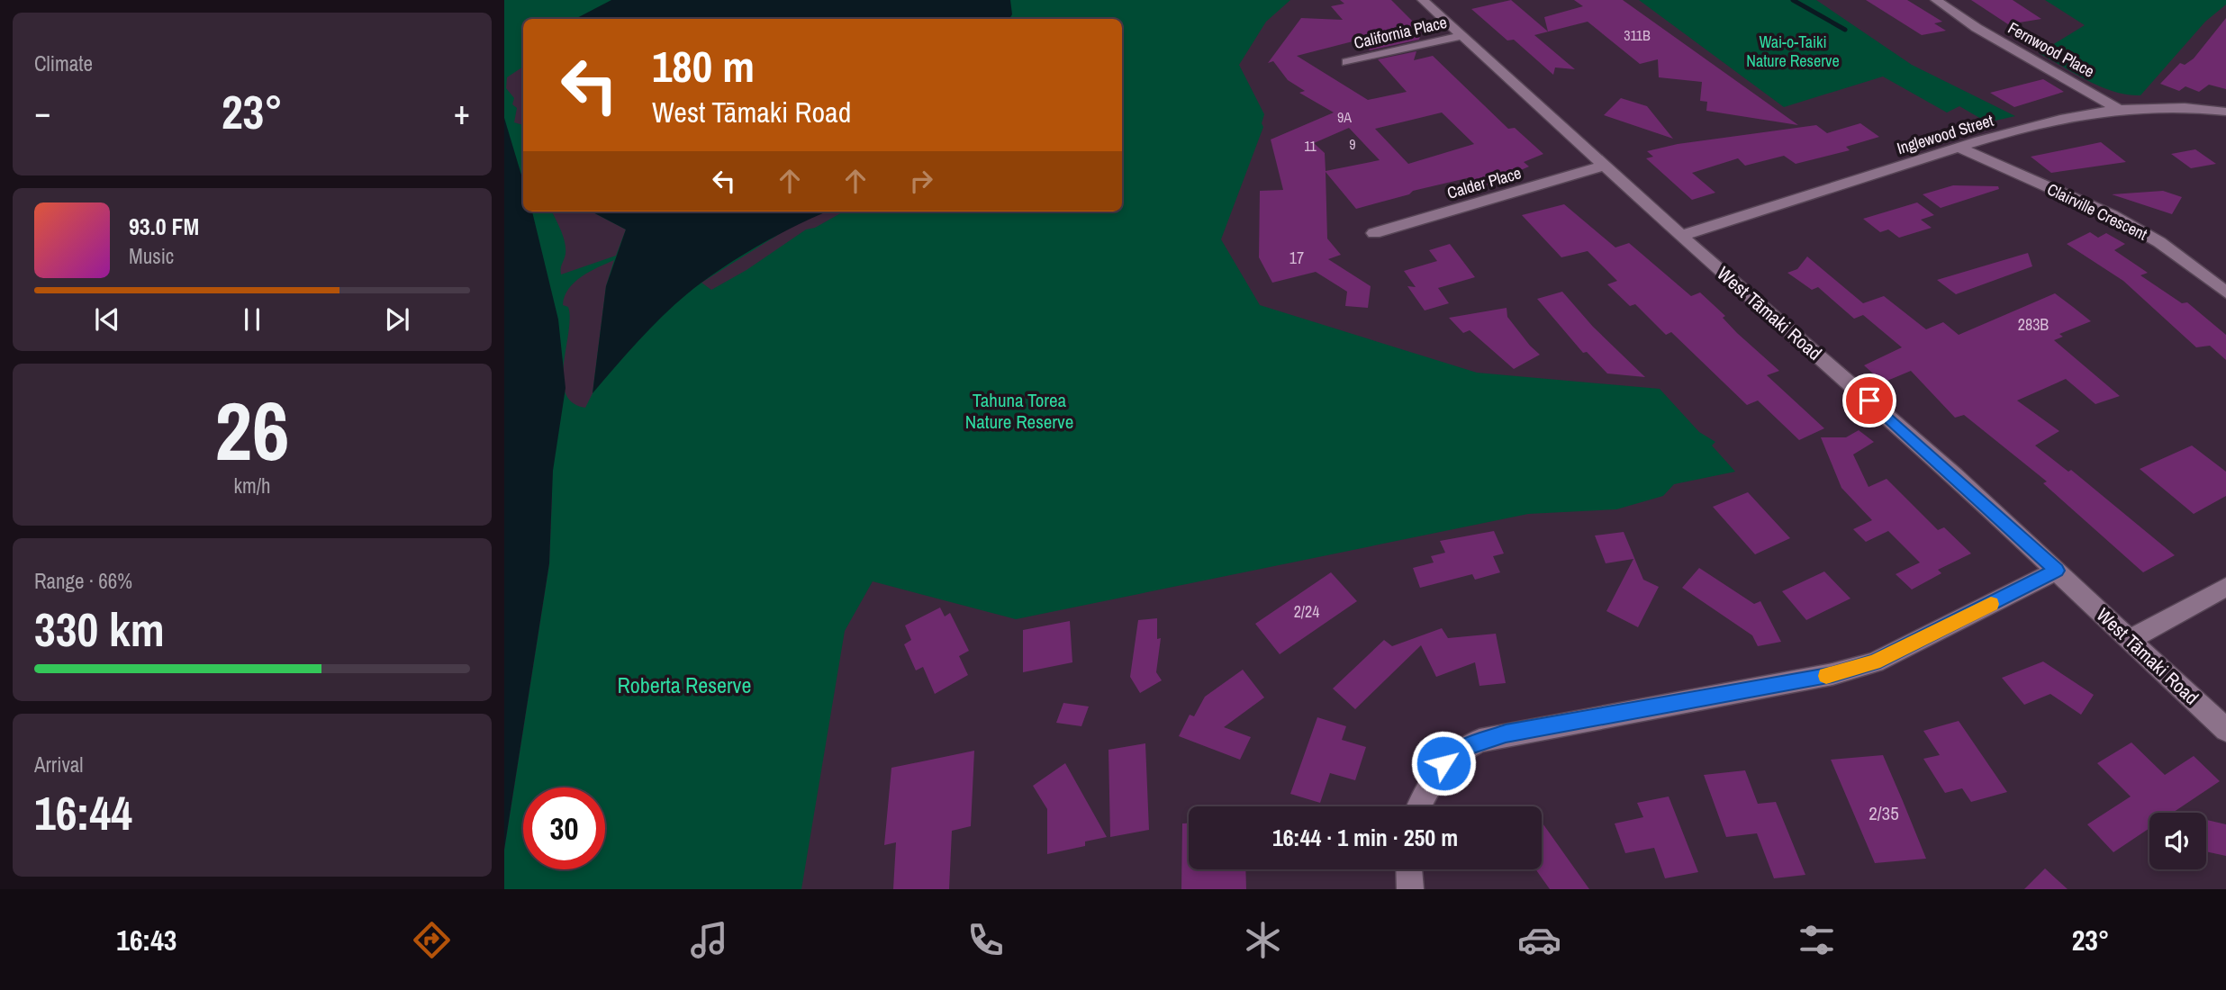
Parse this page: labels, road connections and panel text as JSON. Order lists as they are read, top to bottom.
{
  "streets": {
    "street": [
      "California Place",
      "Fernwood Place",
      "Inglewood Street",
      "Calder Place",
      "Clairville Crescent",
      "West Tāmaki Road"
    ]
  },
  "crossings": [
    ["California Place", "West Tāmaki Road"],
    ["Fernwood Place", "Inglewood Street"],
    ["Inglewood Street", "Clairville Crescent"],
    ["Inglewood Street", "West Tāmaki Road"],
    ["Calder Place", "West Tāmaki Road"]
  ],
  "parks": ["Wai-o-Taiki Nature Reserve", "Tahuna Torea Nature Reserve", "Roberta Reserve"],
  "house_numbers": [
    "311B",
    "9A",
    "9",
    "11",
    "17",
    "283B",
    "2/24",
    "2/35"
  ],
  "page": {
    "tile": [
      "Climate",
      ["26", "km/h"],
      ["Range · 66%", "330 km"],
      ["Arrival", "16:44"]
    ],
    "turn": ["180 m", "West Tāmaki Road"],
    "heat": ["−", "23°", "+"],
    "song": ["93.0 FM", "Music"],
    "limit": "30",
    "trip": "16:44 · 1 min · 250 m",
    "tabs": ["16:43", "23°"]
  }
}
